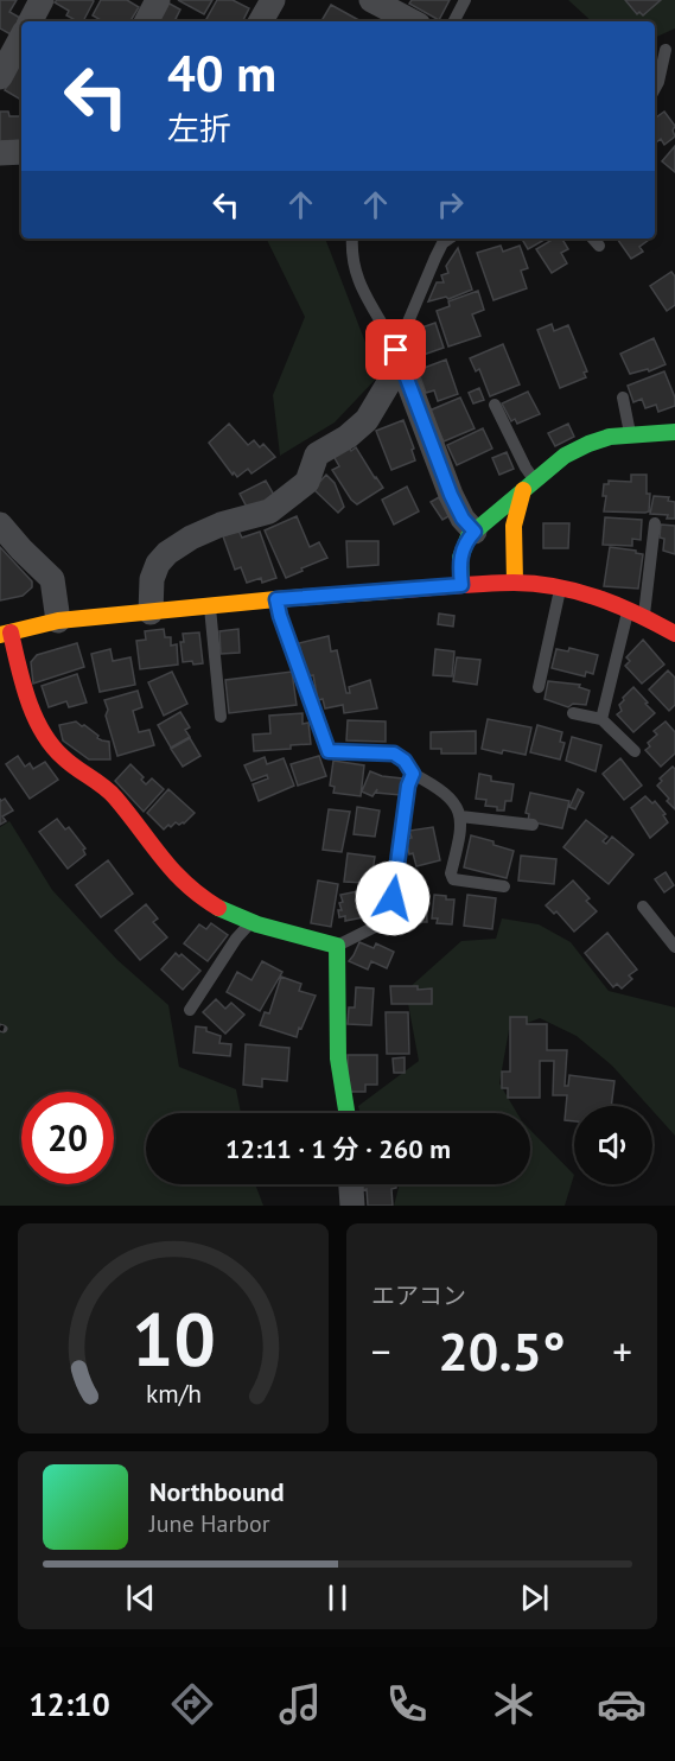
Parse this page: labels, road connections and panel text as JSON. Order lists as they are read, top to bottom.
{
  "page": {
    "turn": ["40 m", "左折"],
    "limit": "20",
    "trip": "12:11 · 1 分 · 260 m",
    "tile": "エアコン",
    "heat": ["−", "20.5°", "+"],
    "song": ["Northbound", "June Harbor"],
    "tabs": "12:10",
    "gauge": ["10", "km/h"]
  }
}
